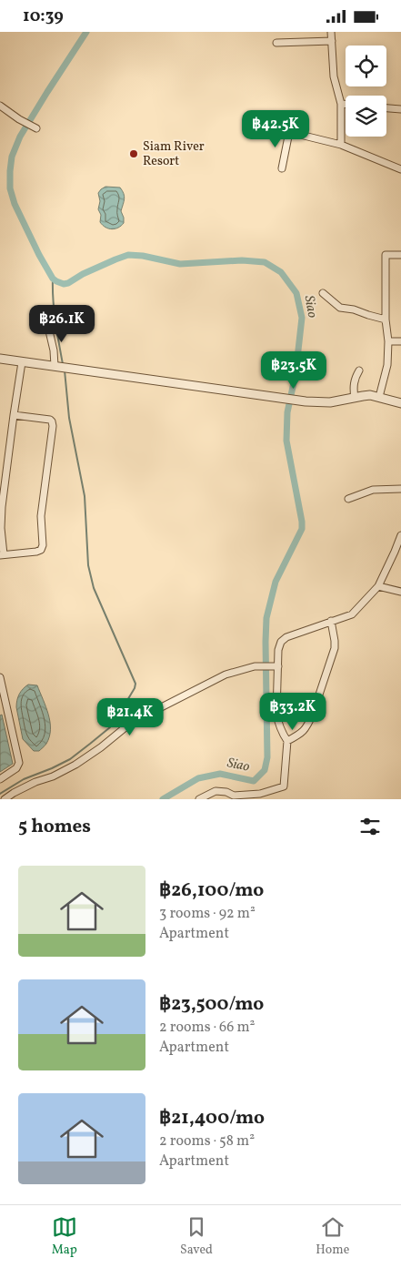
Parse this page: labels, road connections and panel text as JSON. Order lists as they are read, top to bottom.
{
  "water": ["Siao"],
  "places": ["Siam River Resort"],
  "page": {
    "status": "10:39",
    "price": [
      "฿42.5K",
      "฿26.1K",
      "฿23.5K",
      "฿33.2K",
      "฿21.4K"
    ],
    "heading": "5 homes",
    "list": [
      {
        "name": "฿26,100/mo",
        "note": "3 rooms · 92 m² · Apartment"
      },
      {
        "name": "฿23,500/mo",
        "note": "2 rooms · 66 m² · Apartment"
      },
      {
        "name": "฿21,400/mo",
        "note": "2 rooms · 58 m² · Apartment"
      }
    ],
    "tabs": ["Map", "Saved", "Home"]
  }
}
